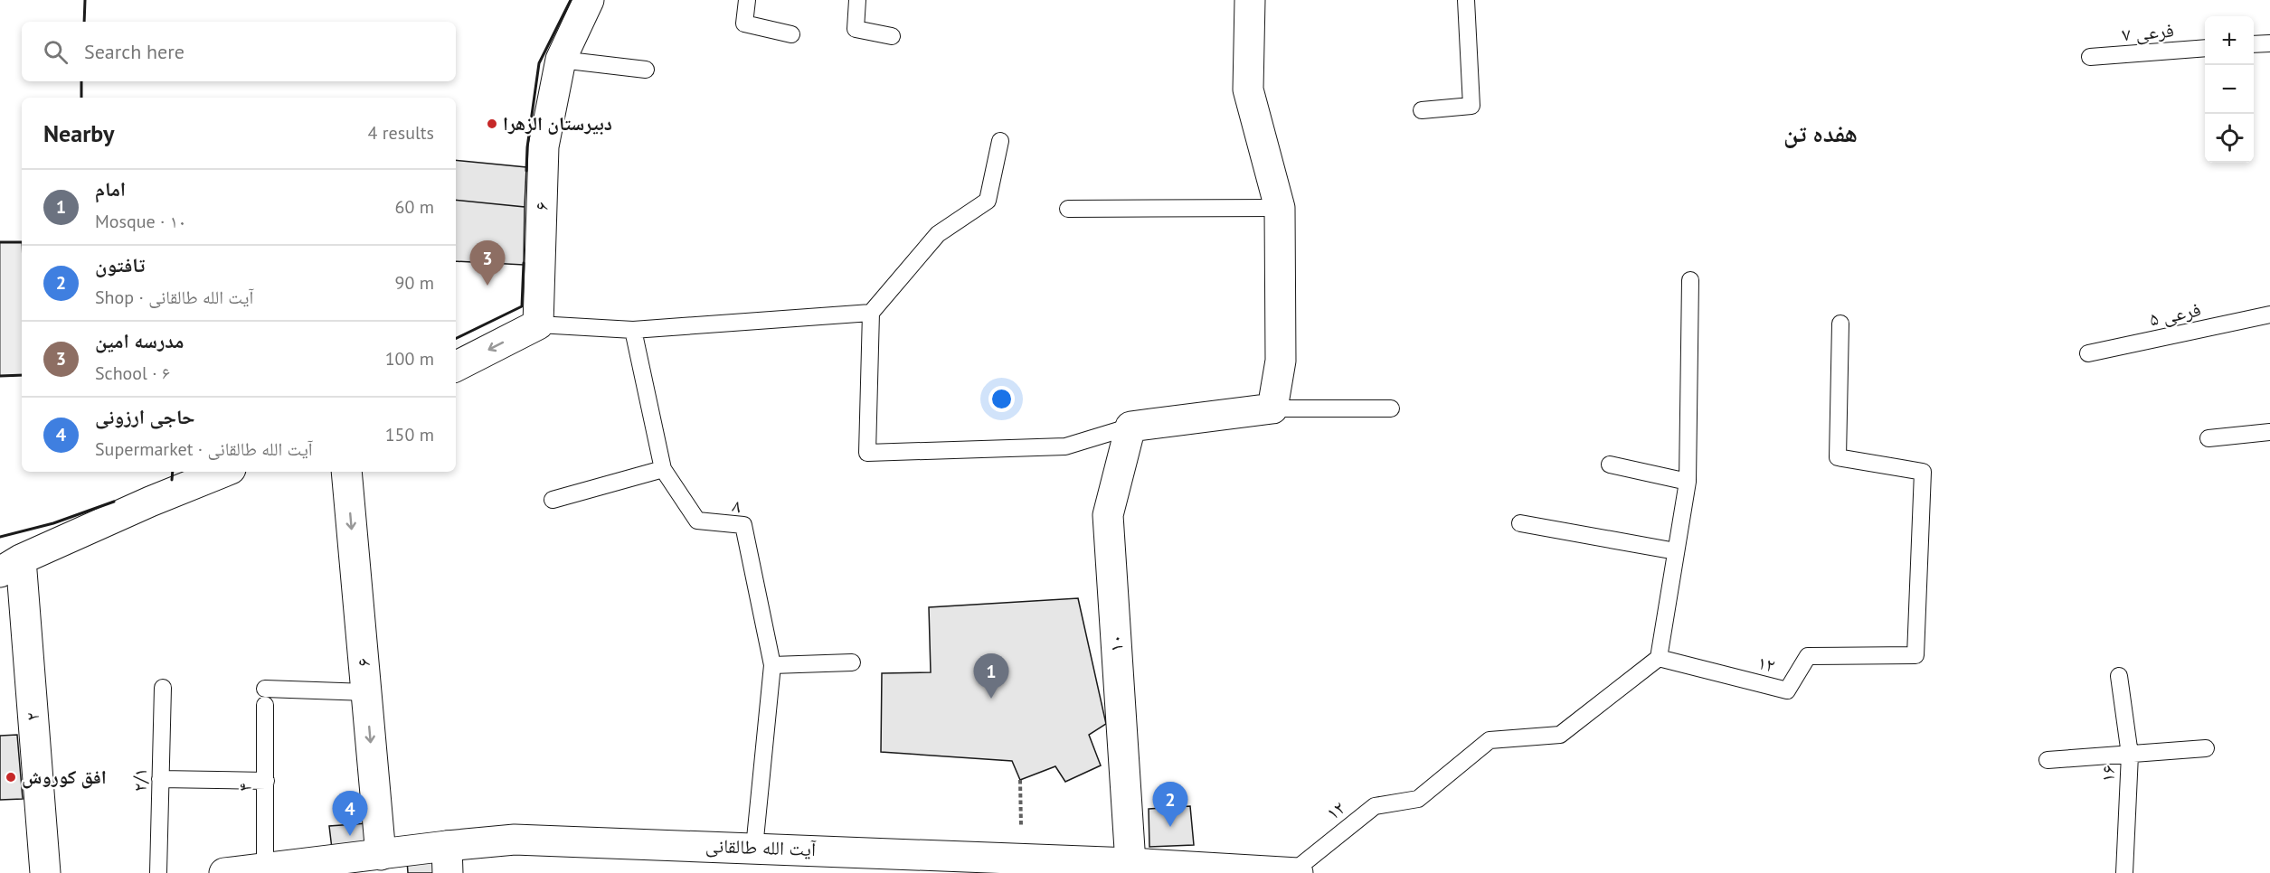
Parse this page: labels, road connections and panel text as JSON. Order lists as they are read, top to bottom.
{
  "streets": {
    "street": [
      "۶",
      "۱۰",
      "۲",
      "آیت الله طالقانی"
    ],
    "lane": [
      "فرعی ۷",
      "فرعی ۵",
      "۸",
      "۱۲",
      "۱۶",
      "۲/۱",
      "۴"
    ]
  },
  "crossings": [
    ["۶", "۴"],
    ["۶", "آیت الله طالقانی"],
    ["۸", "آیت الله طالقانی"],
    ["۱۰", "آیت الله طالقانی"],
    ["۱۲", "آیت الله طالقانی"],
    ["۴", "آیت الله طالقانی"]
  ],
  "one_way": ["۶"],
  "districts": ["هفده تن"],
  "places": ["دبیرستان الزهرا", "افق کوروش"],
  "page": {
    "map_buttons": ["+", "−"],
    "search": "Search here",
    "heading": ["Nearby", "4 results"],
    "list": [
      {
        "mark": "1",
        "name": "امام",
        "note": "Mosque · ۱۰",
        "value": "60 m"
      },
      {
        "mark": "2",
        "name": "تافتون",
        "note": "Shop · آیت الله طالقانی",
        "value": "90 m"
      },
      {
        "mark": "3",
        "name": "مدرسه امین",
        "note": "School · ۶",
        "value": "100 m"
      },
      {
        "mark": "4",
        "name": "حاجی ارزونی",
        "note": "Supermarket · آیت الله طالقانی",
        "value": "150 m"
      }
    ],
    "pins": [
      "3",
      "1",
      "2",
      "4"
    ]
  }
}
